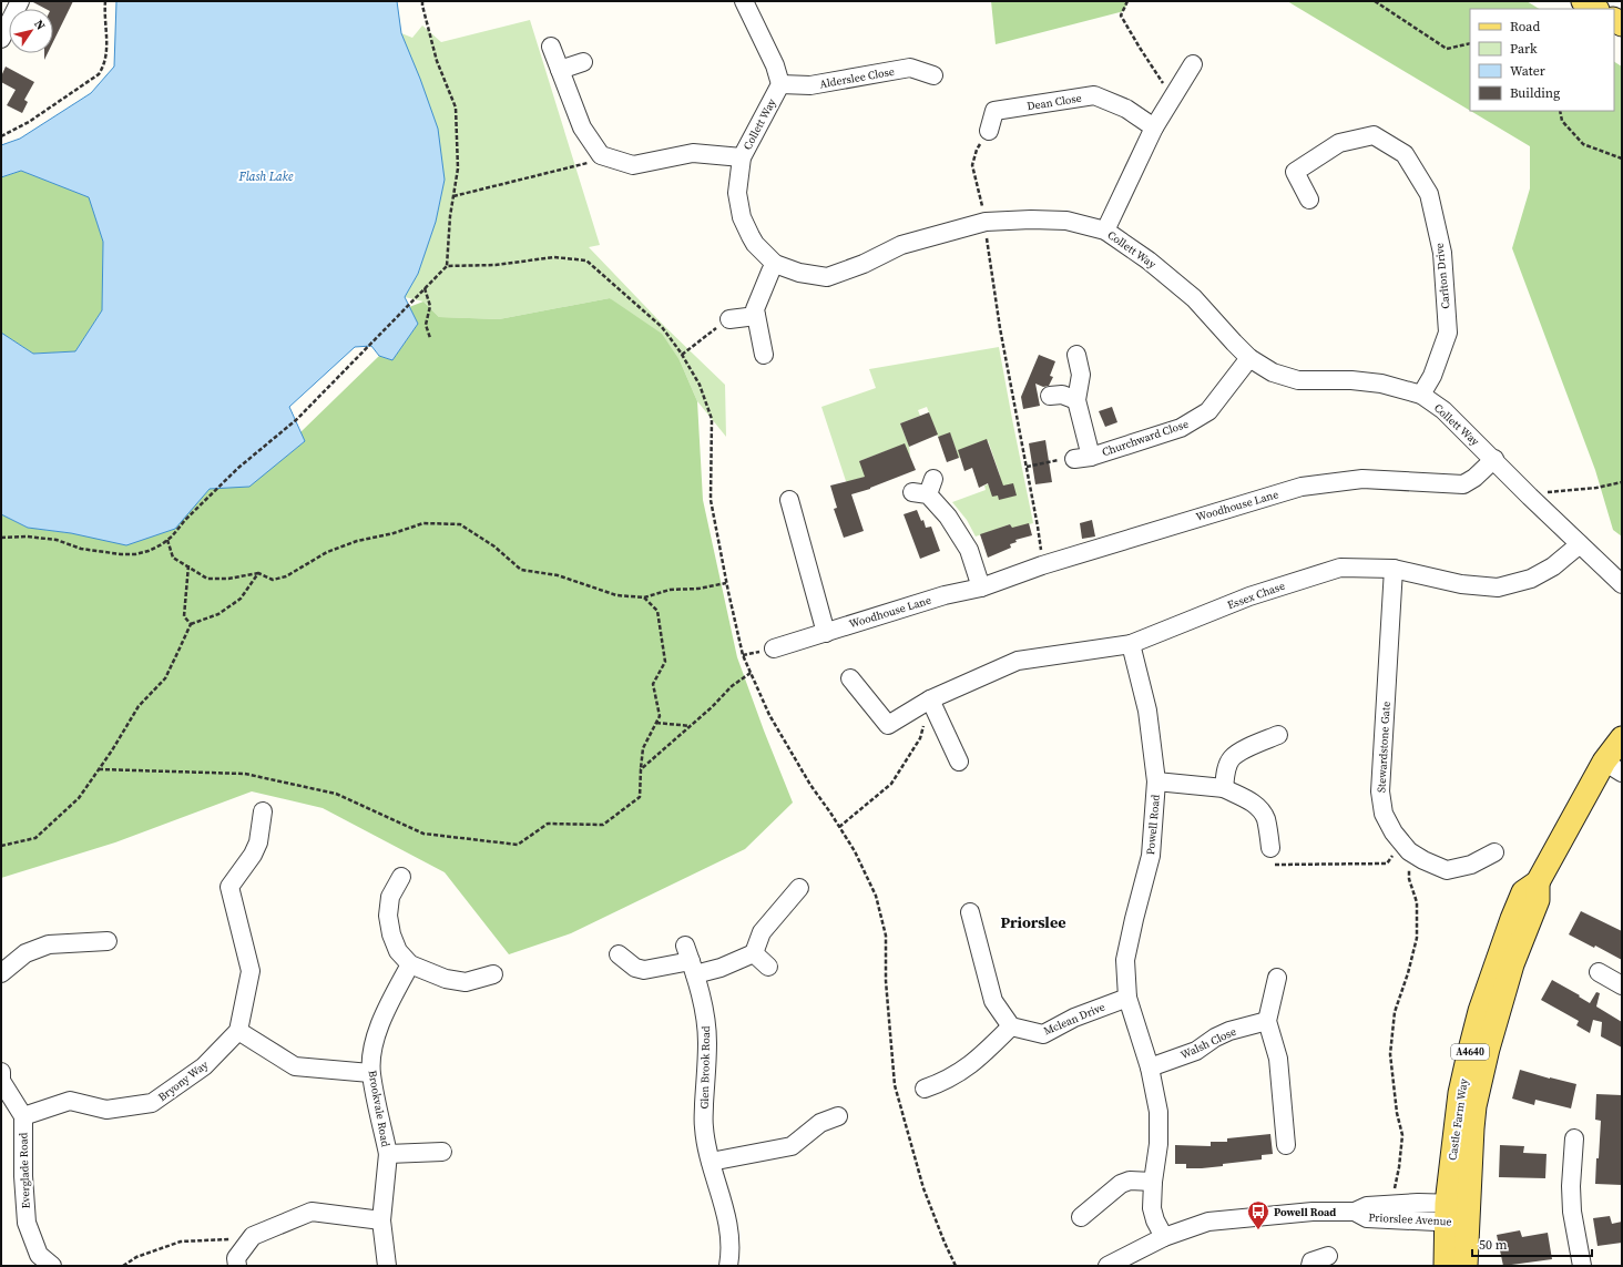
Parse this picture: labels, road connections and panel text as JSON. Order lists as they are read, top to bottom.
{
  "streets": {
    "main road": ["A4640", "Castle Farm Way"],
    "street": [
      "Alderslee Close",
      "Dean Close",
      "Collett Way",
      "Carlton Drive",
      "Churchward Close",
      "Woodhouse Lane",
      "Essex Chase",
      "Stewardstone Gate",
      "Powell Road",
      "Mclean Drive",
      "Walsh Close",
      "Glen Brook Road",
      "Bryony Way",
      "Brookvale Road",
      "Everglade Road",
      "Priorslee Avenue"
    ]
  },
  "crossings": [
    ["Alderslee Close", "Collett Way"],
    ["Collett Way", "Carlton Drive"],
    ["Collett Way", "Churchward Close"],
    ["Collett Way", "Woodhouse Lane"],
    ["Collett Way", "Essex Chase"],
    ["Essex Chase", "Stewardstone Gate"],
    ["Essex Chase", "Powell Road"],
    ["Powell Road", "Mclean Drive"],
    ["Powell Road", "Walsh Close"],
    ["Powell Road", "Priorslee Avenue"],
    ["Bryony Way", "Everglade Road"],
    ["Castle Farm Way", "Priorslee Avenue"]
  ],
  "districts": ["Priorslee"],
  "water": ["Flash Lake"],
  "places": {
    "bus stop": ["Powell Road"]
  },
  "legend": [
    "Road",
    "Park",
    "Water",
    "Building"
  ],
  "scale_bar": "50 m",
  "north": "top right"
}
